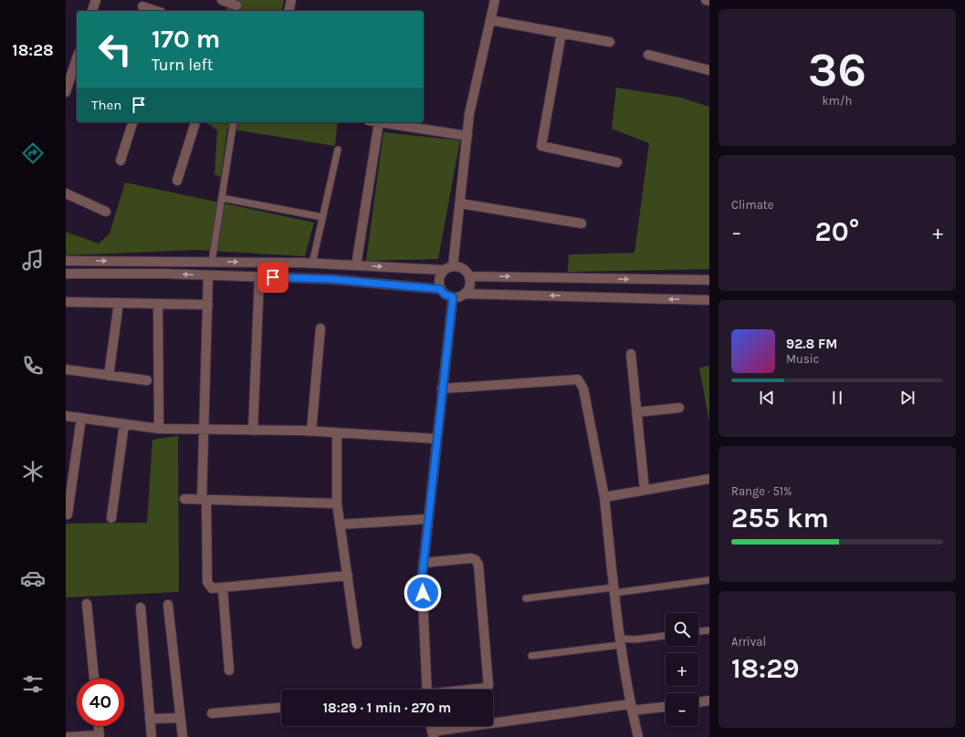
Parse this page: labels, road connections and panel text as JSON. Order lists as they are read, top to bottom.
{
  "page": {
    "tabs": "18:28",
    "tile": [
      ["36", "km/h"],
      "Climate",
      ["Range · 51%", "255 km"],
      ["Arrival", "18:29"]
    ],
    "turn": ["170 m", "Turn left"],
    "then": "Then",
    "heat": ["−", "20°", "+"],
    "song": ["92.8 FM", "Music"],
    "map_buttons": ["+", "−"],
    "limit": "40",
    "trip": "18:29 · 1 min · 270 m"
  }
}
